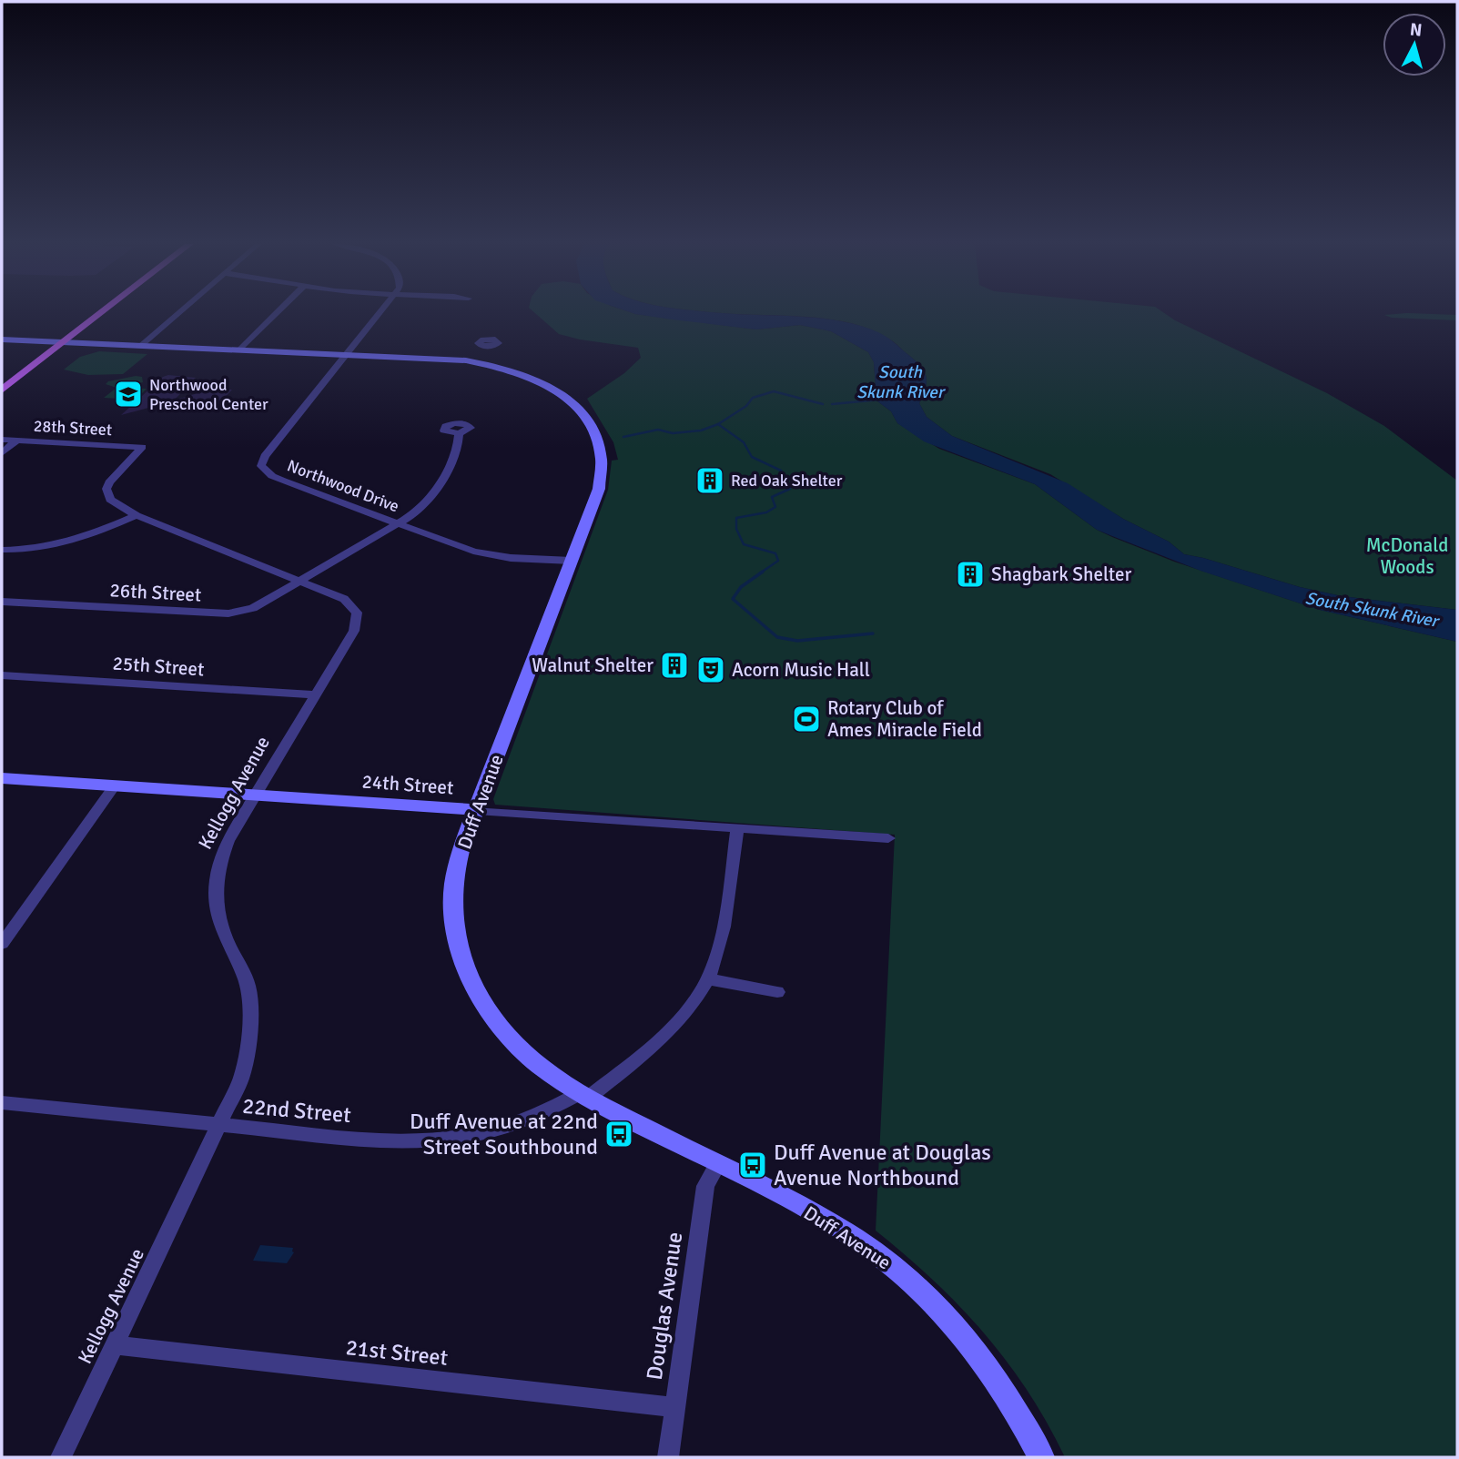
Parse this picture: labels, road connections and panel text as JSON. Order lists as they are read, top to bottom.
{
  "streets": {
    "main road": ["24th Street", "Duff Avenue"],
    "street": [
      "28th Street",
      "Northwood Drive",
      "26th Street",
      "25th Street",
      "Kellogg Avenue",
      "22nd Street",
      "Douglas Avenue",
      "21st Street"
    ]
  },
  "crossings": [
    ["28th Street", "Kellogg Avenue"],
    ["Northwood Drive", "26th Street"],
    ["Northwood Drive", "Duff Avenue"],
    ["26th Street", "Kellogg Avenue"],
    ["25th Street", "Kellogg Avenue"],
    ["24th Street", "Kellogg Avenue"],
    ["24th Street", "Duff Avenue"],
    ["24th Street", "22nd Street"],
    ["Kellogg Avenue", "22nd Street"],
    ["Kellogg Avenue", "21st Street"],
    ["Duff Avenue", "22nd Street"],
    ["Duff Avenue", "Douglas Avenue"],
    ["Douglas Avenue", "21st Street"]
  ],
  "water": ["South Skunk River"],
  "parks": ["McDonald Woods"],
  "places": {
    "school or university": ["Northwood Preschool Center"],
    "building": ["Red Oak Shelter", "Shagbark Shelter", "Walnut Shelter"],
    "theatre": ["Acorn Music Hall"],
    "sports": ["Rotary Club of Ames Miracle Field"],
    "bus stop": ["Duff Avenue at 22nd Street Southbound", "Duff Avenue at Douglas Avenue Northbound"]
  },
  "north": "top"
}
